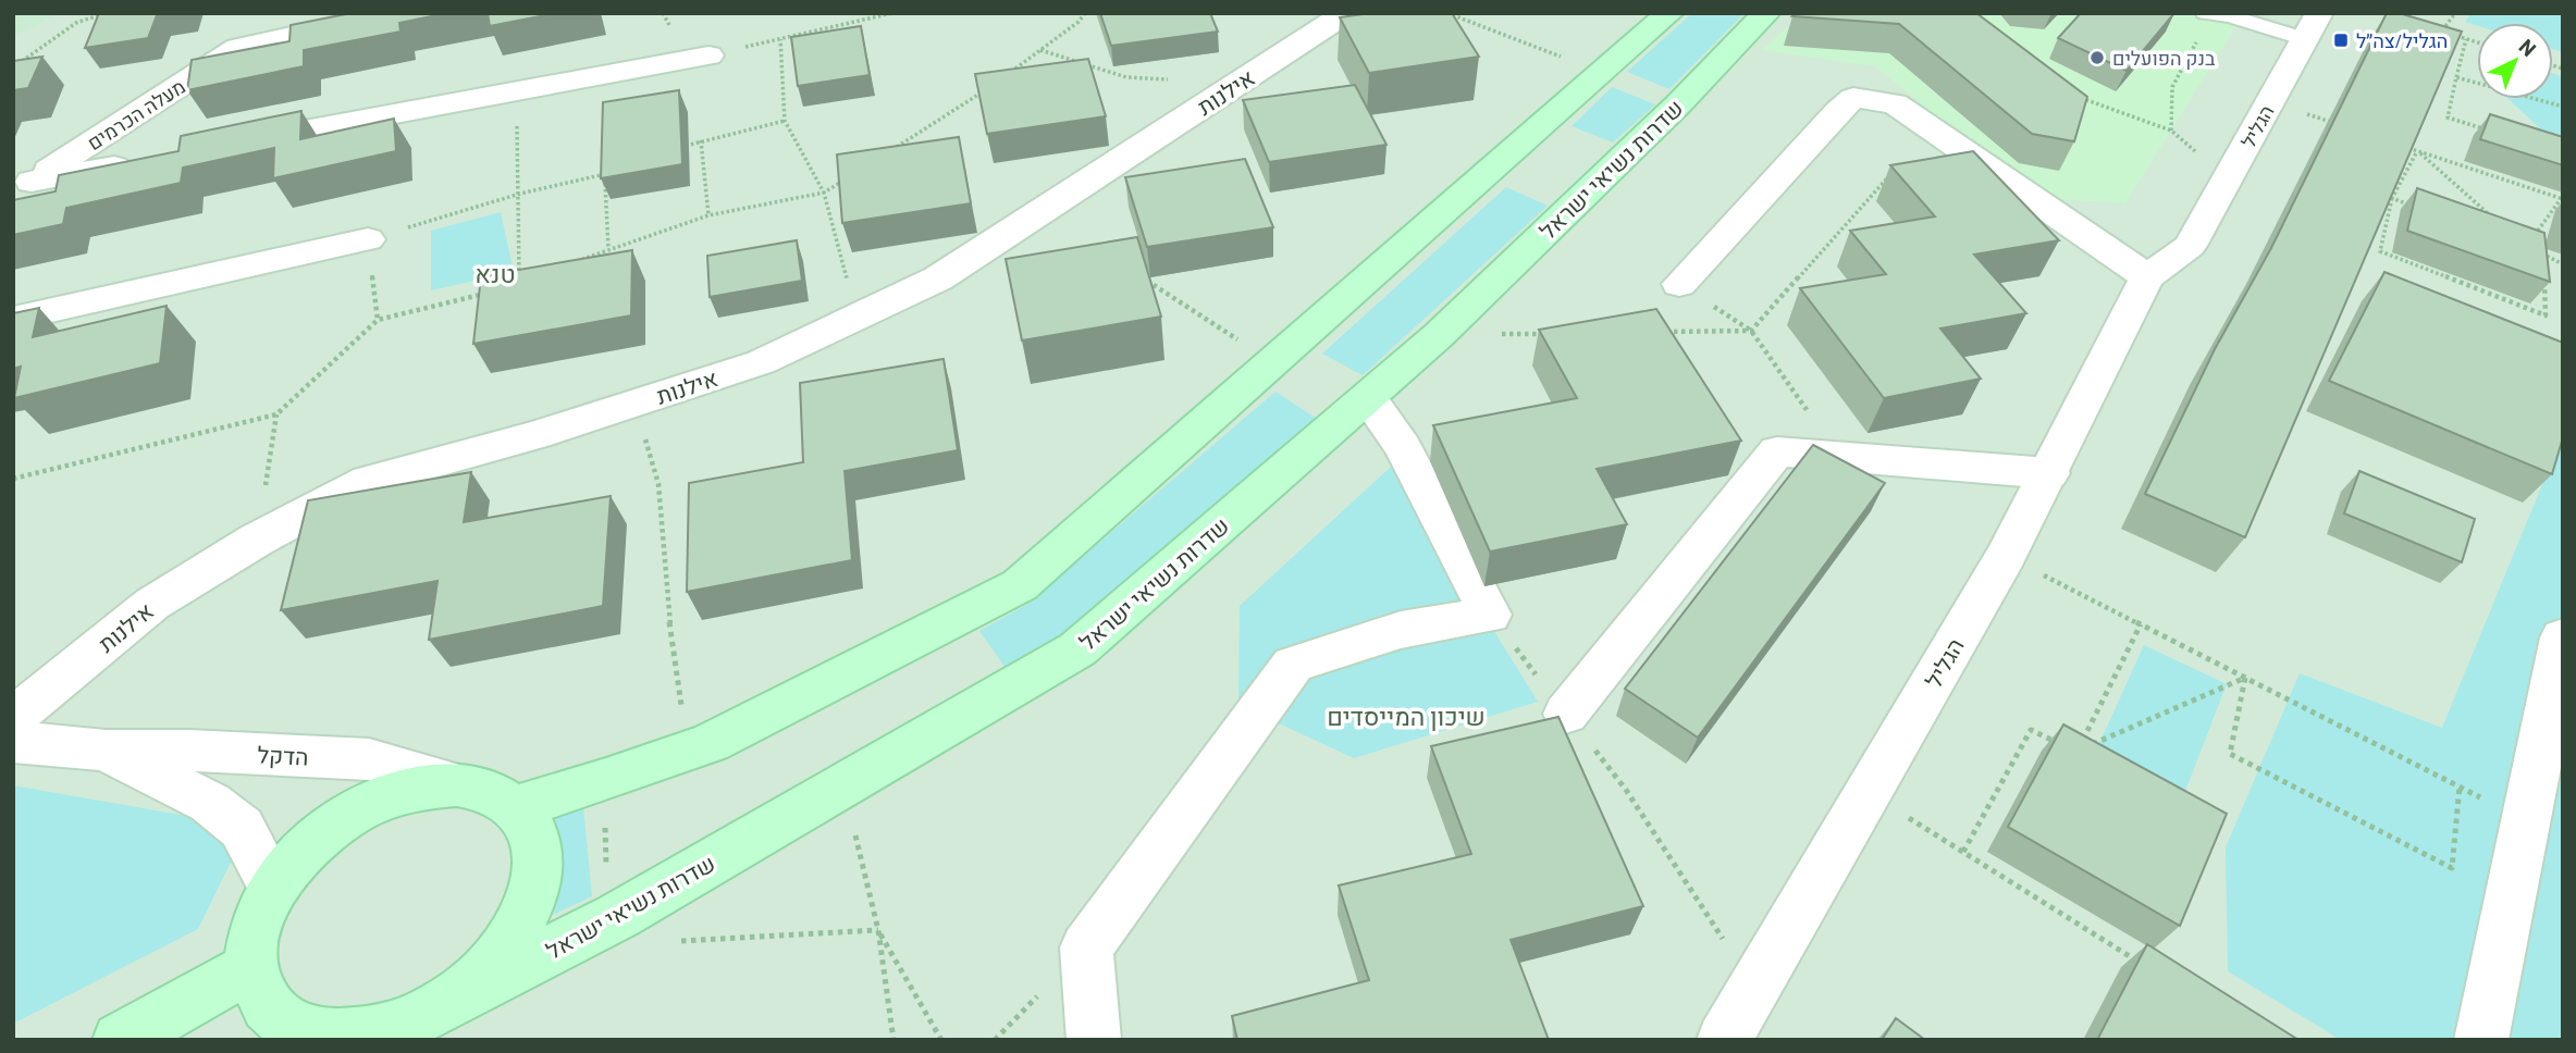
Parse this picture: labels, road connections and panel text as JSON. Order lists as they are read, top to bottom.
{
  "streets": {
    "main road": ["שדרות נשיאי ישראל"],
    "street": [
      "אילנות",
      "מעלה הכרמים",
      "הגליל",
      "הדקל"
    ]
  },
  "crossings": [
    ["שדרות נשיאי ישראל", "הדקל"]
  ],
  "districts": ["טנא", "שיכון המייסדים"],
  "places": {
    "transit": ["הגליל/צה״ל"],
    "other": ["בנק הפועלים"]
  },
  "north": "top right"
}
